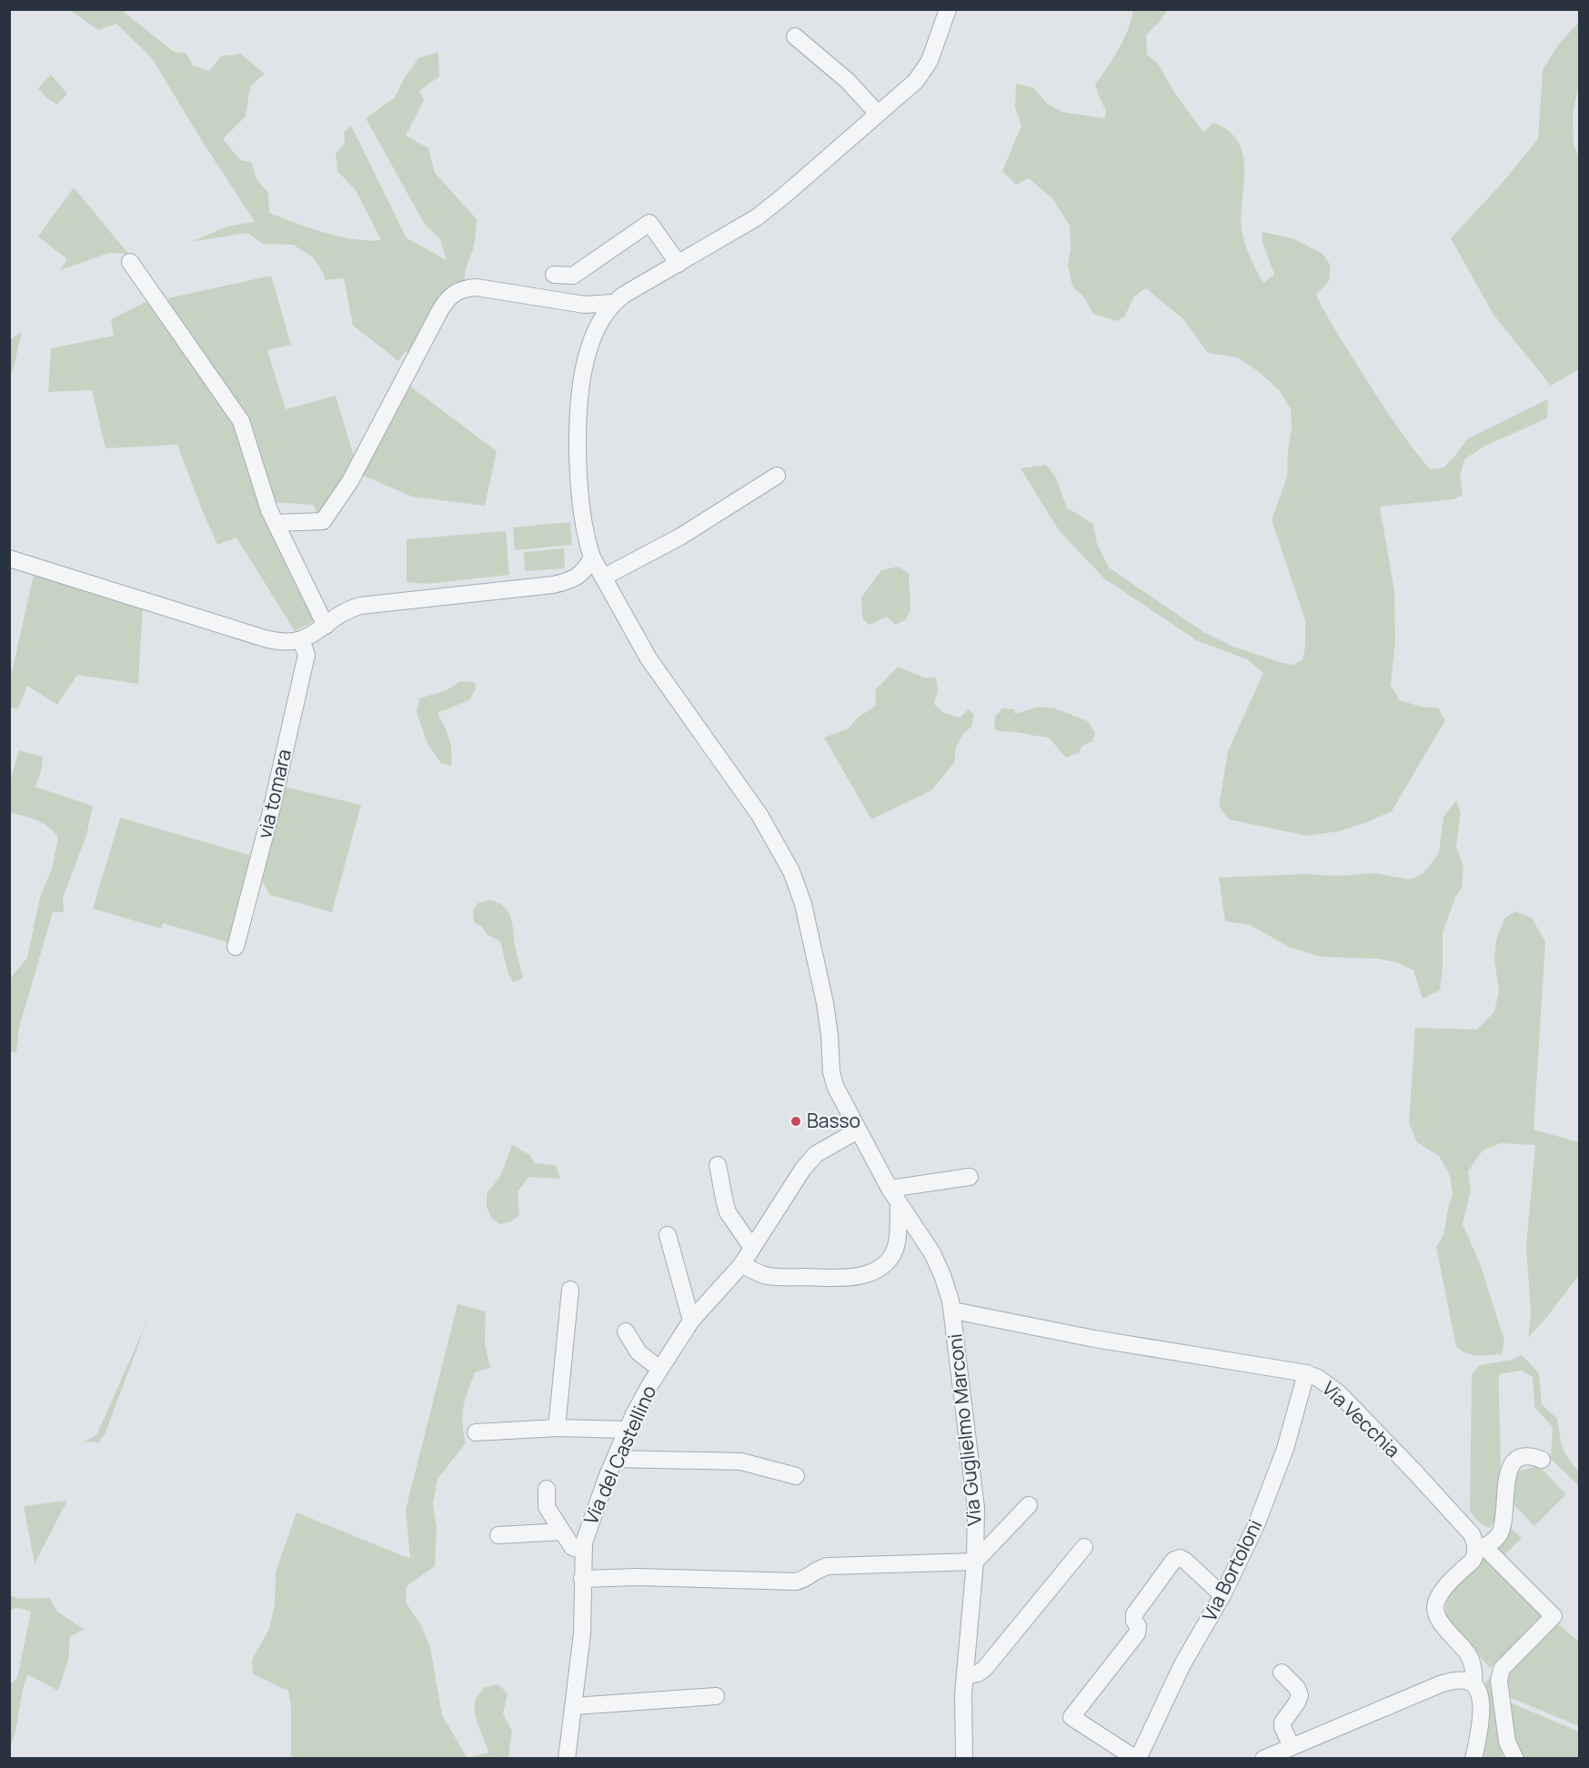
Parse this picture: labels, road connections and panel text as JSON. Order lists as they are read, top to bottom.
{
  "streets": {
    "street": [
      "via tomara",
      "Via Vecchia",
      "Via Guglielmo Marconi",
      "Via del Castellino",
      "Via Bortoloni"
    ]
  },
  "crossings": [
    ["Via Vecchia", "Via Guglielmo Marconi"],
    ["Via Vecchia", "Via Bortoloni"],
    ["Via Guglielmo Marconi", "Via del Castellino"]
  ],
  "places": ["Basso"]
}
